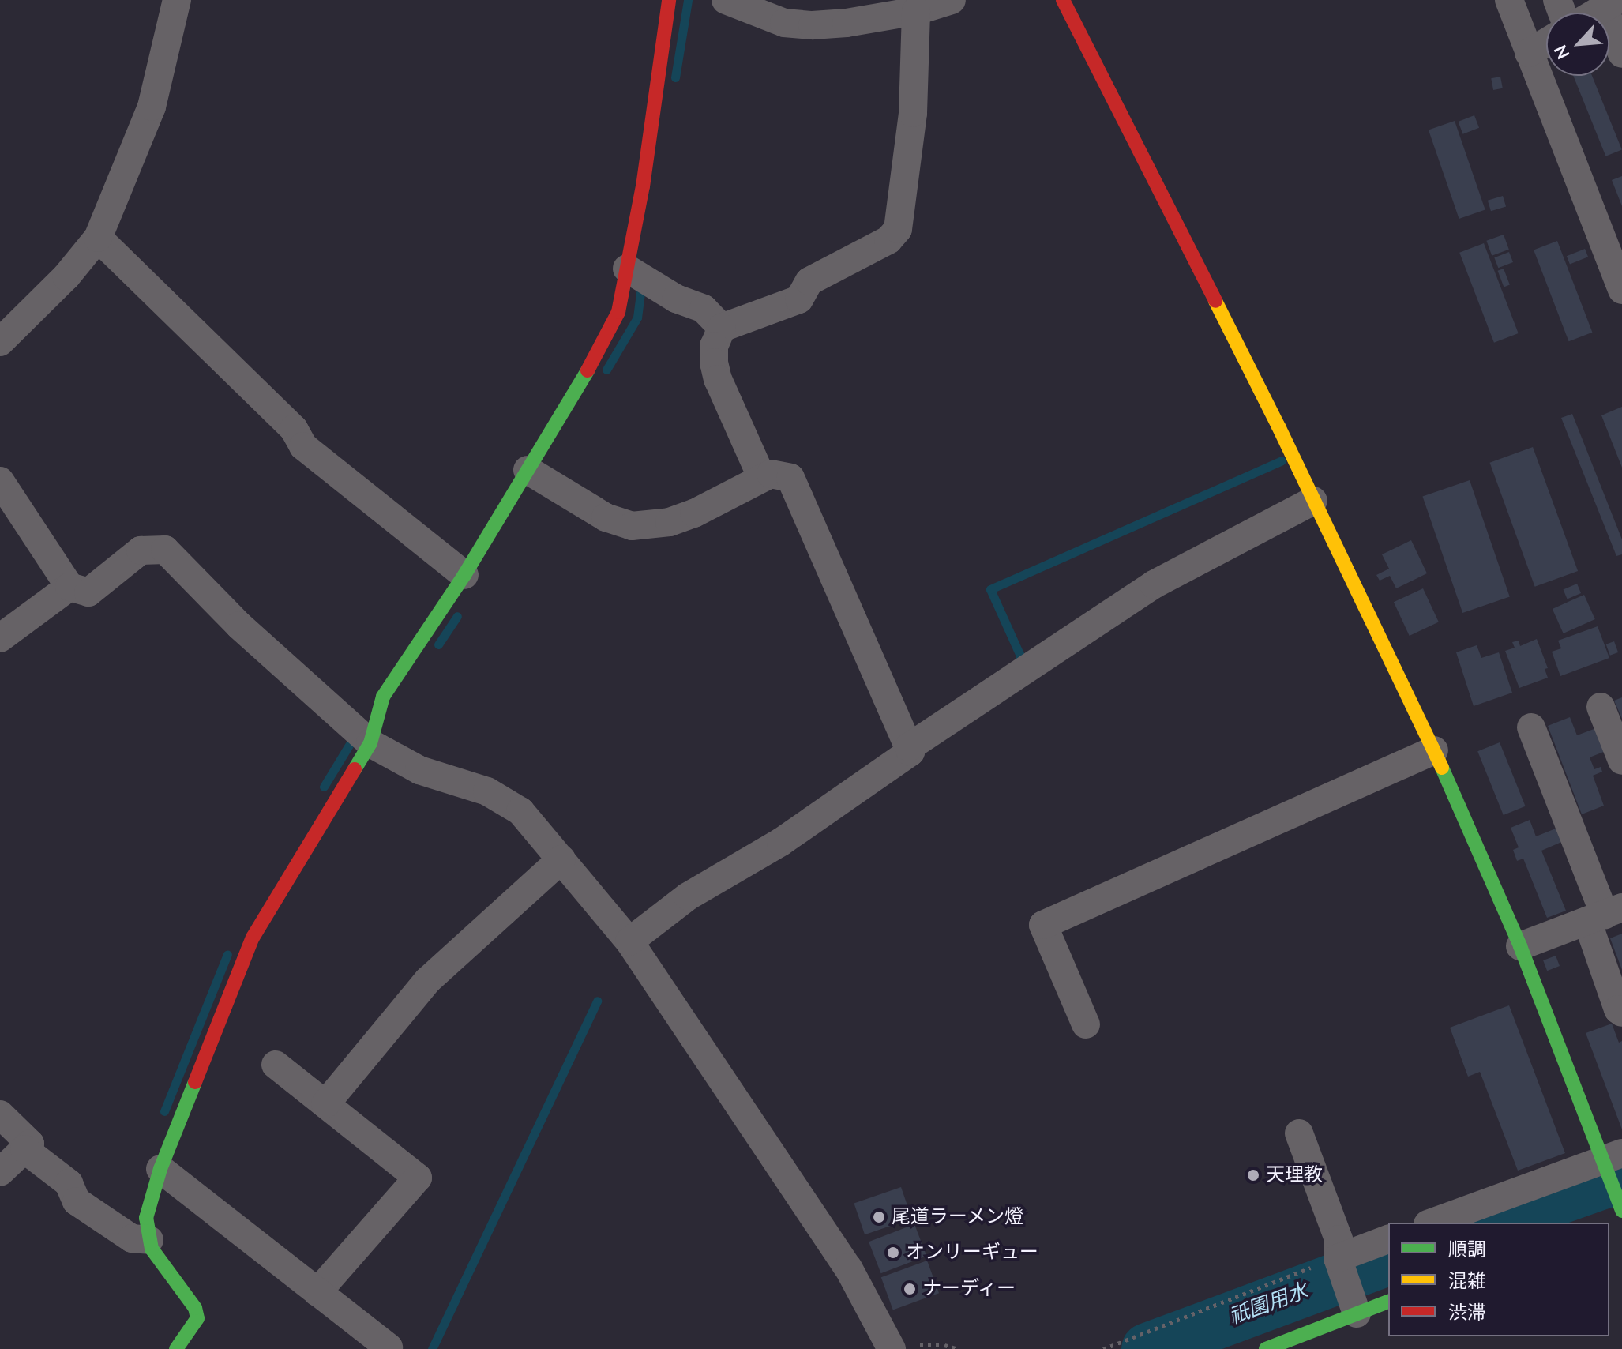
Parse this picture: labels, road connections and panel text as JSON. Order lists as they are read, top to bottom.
{
  "water": ["祇園用水"],
  "places": [
    "天理教",
    "尾道ラーメン燈",
    "オンリーギュー",
    "ナーディー"
  ],
  "legend": ["順調", "混雑", "渋滞"],
  "north": "bottom left"
}
